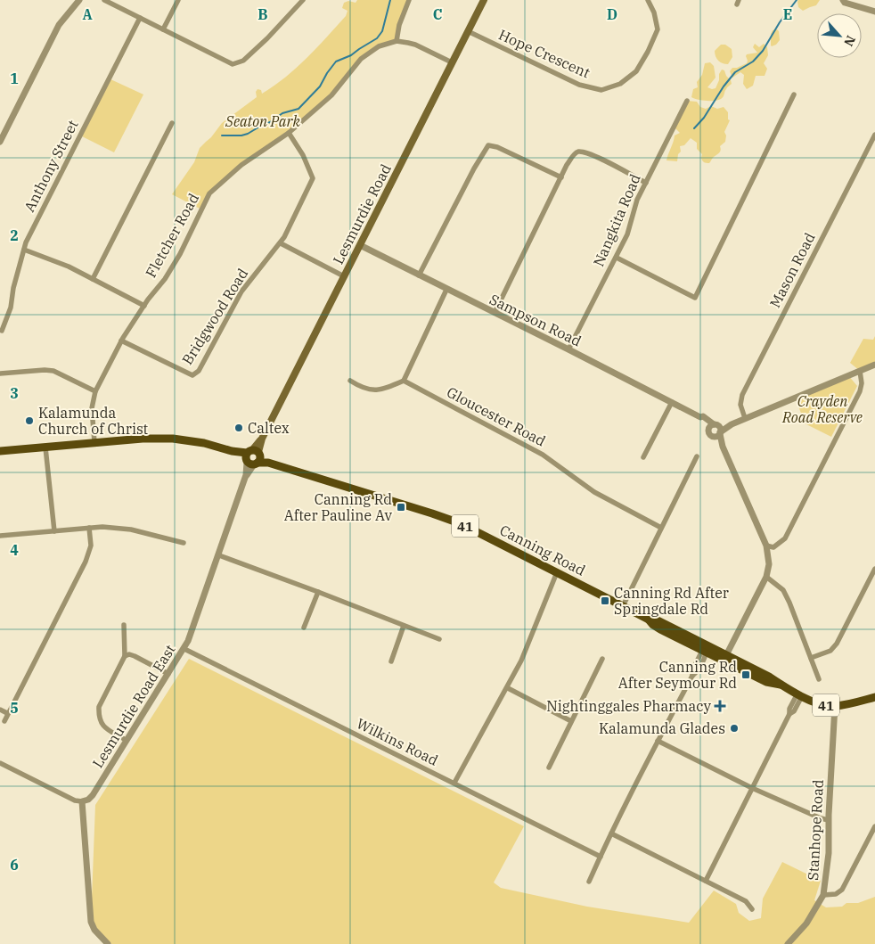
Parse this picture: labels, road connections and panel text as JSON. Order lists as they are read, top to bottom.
{
  "streets": {
    "main road": ["Lesmurdie Road", "41", "Canning Road"],
    "street": [
      "Hope Crescent",
      "Anthony Street",
      "Nangkita Road",
      "Fletcher Road",
      "Mason Road",
      "Bridgwood Road",
      "Sampson Road",
      "Gloucester Road",
      "Lesmurdie Road East",
      "Wilkins Road",
      "Stanhope Road"
    ]
  },
  "crossings": [
    ["Hope Crescent", "Lesmurdie Road"],
    ["Lesmurdie Road", "Sampson Road"],
    ["Lesmurdie Road", "Canning Road"],
    ["Lesmurdie Road", "Lesmurdie Road East"],
    ["Nangkita Road", "Sampson Road"],
    ["Fletcher Road", "Bridgwood Road"],
    ["Canning Road", "Lesmurdie Road East"],
    ["Canning Road", "Stanhope Road"],
    ["Lesmurdie Road East", "Wilkins Road"]
  ],
  "parks": ["Seaton Park", "Crayden Road Reserve"],
  "places": {
    "other": ["Kalamunda Church of Christ", "Caltex", "Kalamunda Glades"],
    "transit": ["Canning Rd After Pauline Av", "Canning Rd After Springdale Rd", "Canning Rd After Seymour Rd"],
    "health": ["Nightinggales Pharmacy"]
  },
  "north": "bottom right",
  "grid": {
    "columns": [
      "A",
      "B",
      "C",
      "D",
      "E"
    ],
    "rows": [
      "1",
      "2",
      "3",
      "4",
      "5",
      "6"
    ]
  }
}
